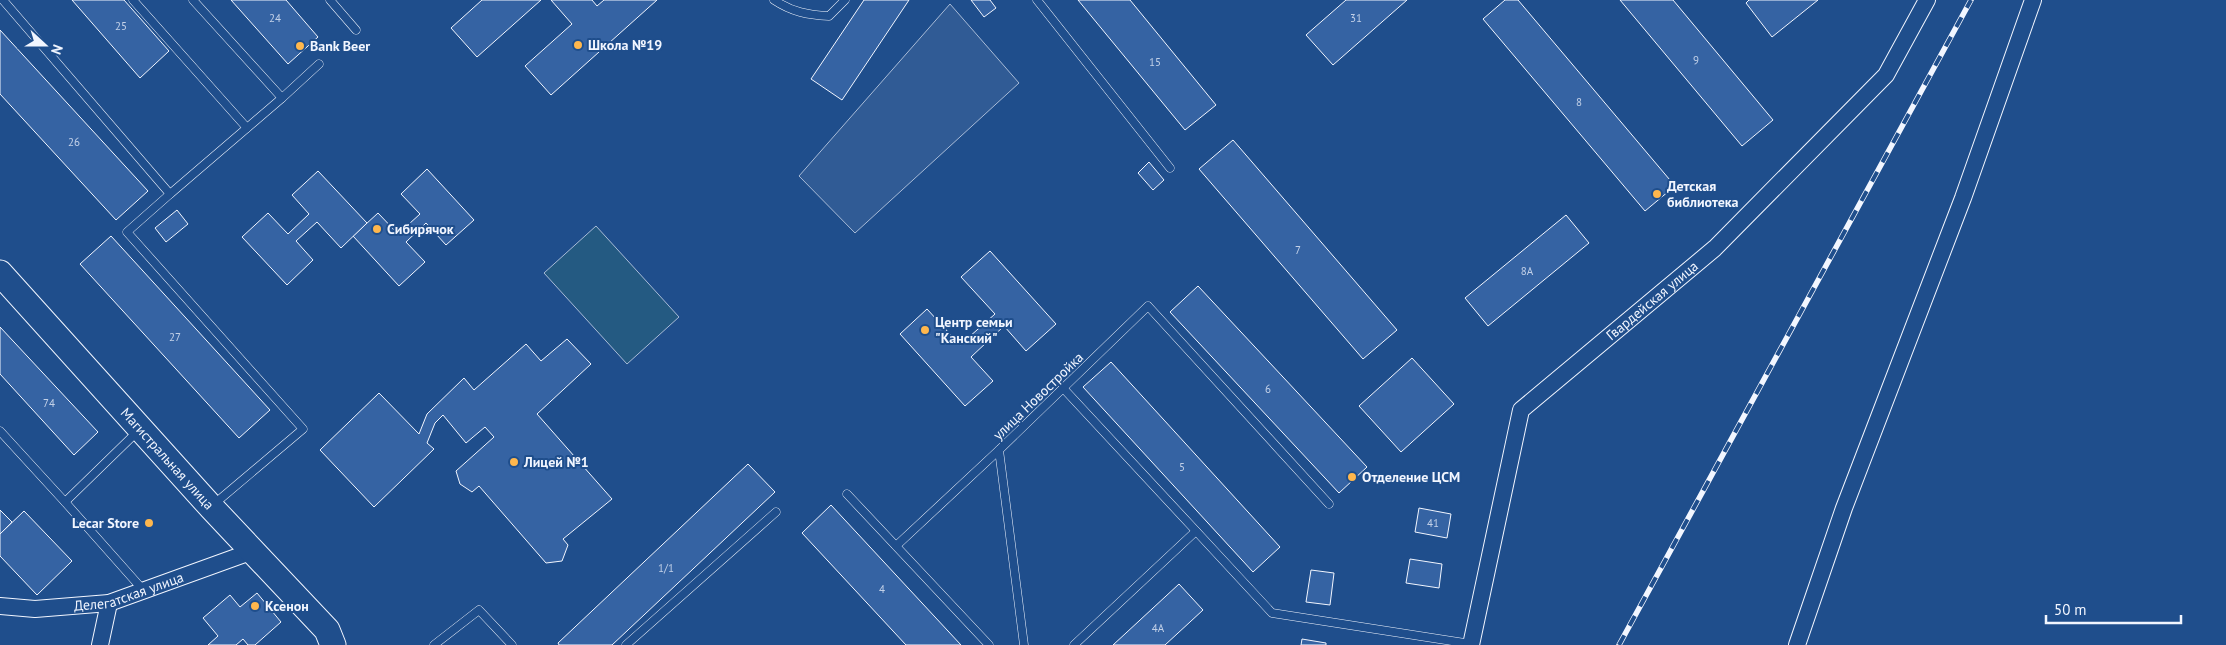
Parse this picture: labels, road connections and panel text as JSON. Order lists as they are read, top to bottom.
{
  "streets": {
    "main road": ["Магистральная улица"],
    "street": ["Гвардейская улица", "Делегатская улица"],
    "lane": ["улица Новостройка"]
  },
  "crossings": [
    ["Магистральная улица", "Делегатская улица"]
  ],
  "places": [
    "Школа №19",
    "Bank Beer",
    "Детская библиотека",
    "Сибирячок",
    "Центр семьи \"Канский\"",
    "Лицей №1",
    "Отделение ЦСМ",
    "Lecar Store",
    "Ксенон"
  ],
  "house_numbers": [
    "24",
    "31",
    "25",
    "9",
    "15",
    "8",
    "26",
    "7",
    "8А",
    "27",
    "6",
    "74",
    "5",
    "41",
    "1/1",
    "4",
    "4А"
  ],
  "scale_bar": "50 m",
  "north": "right"
}
